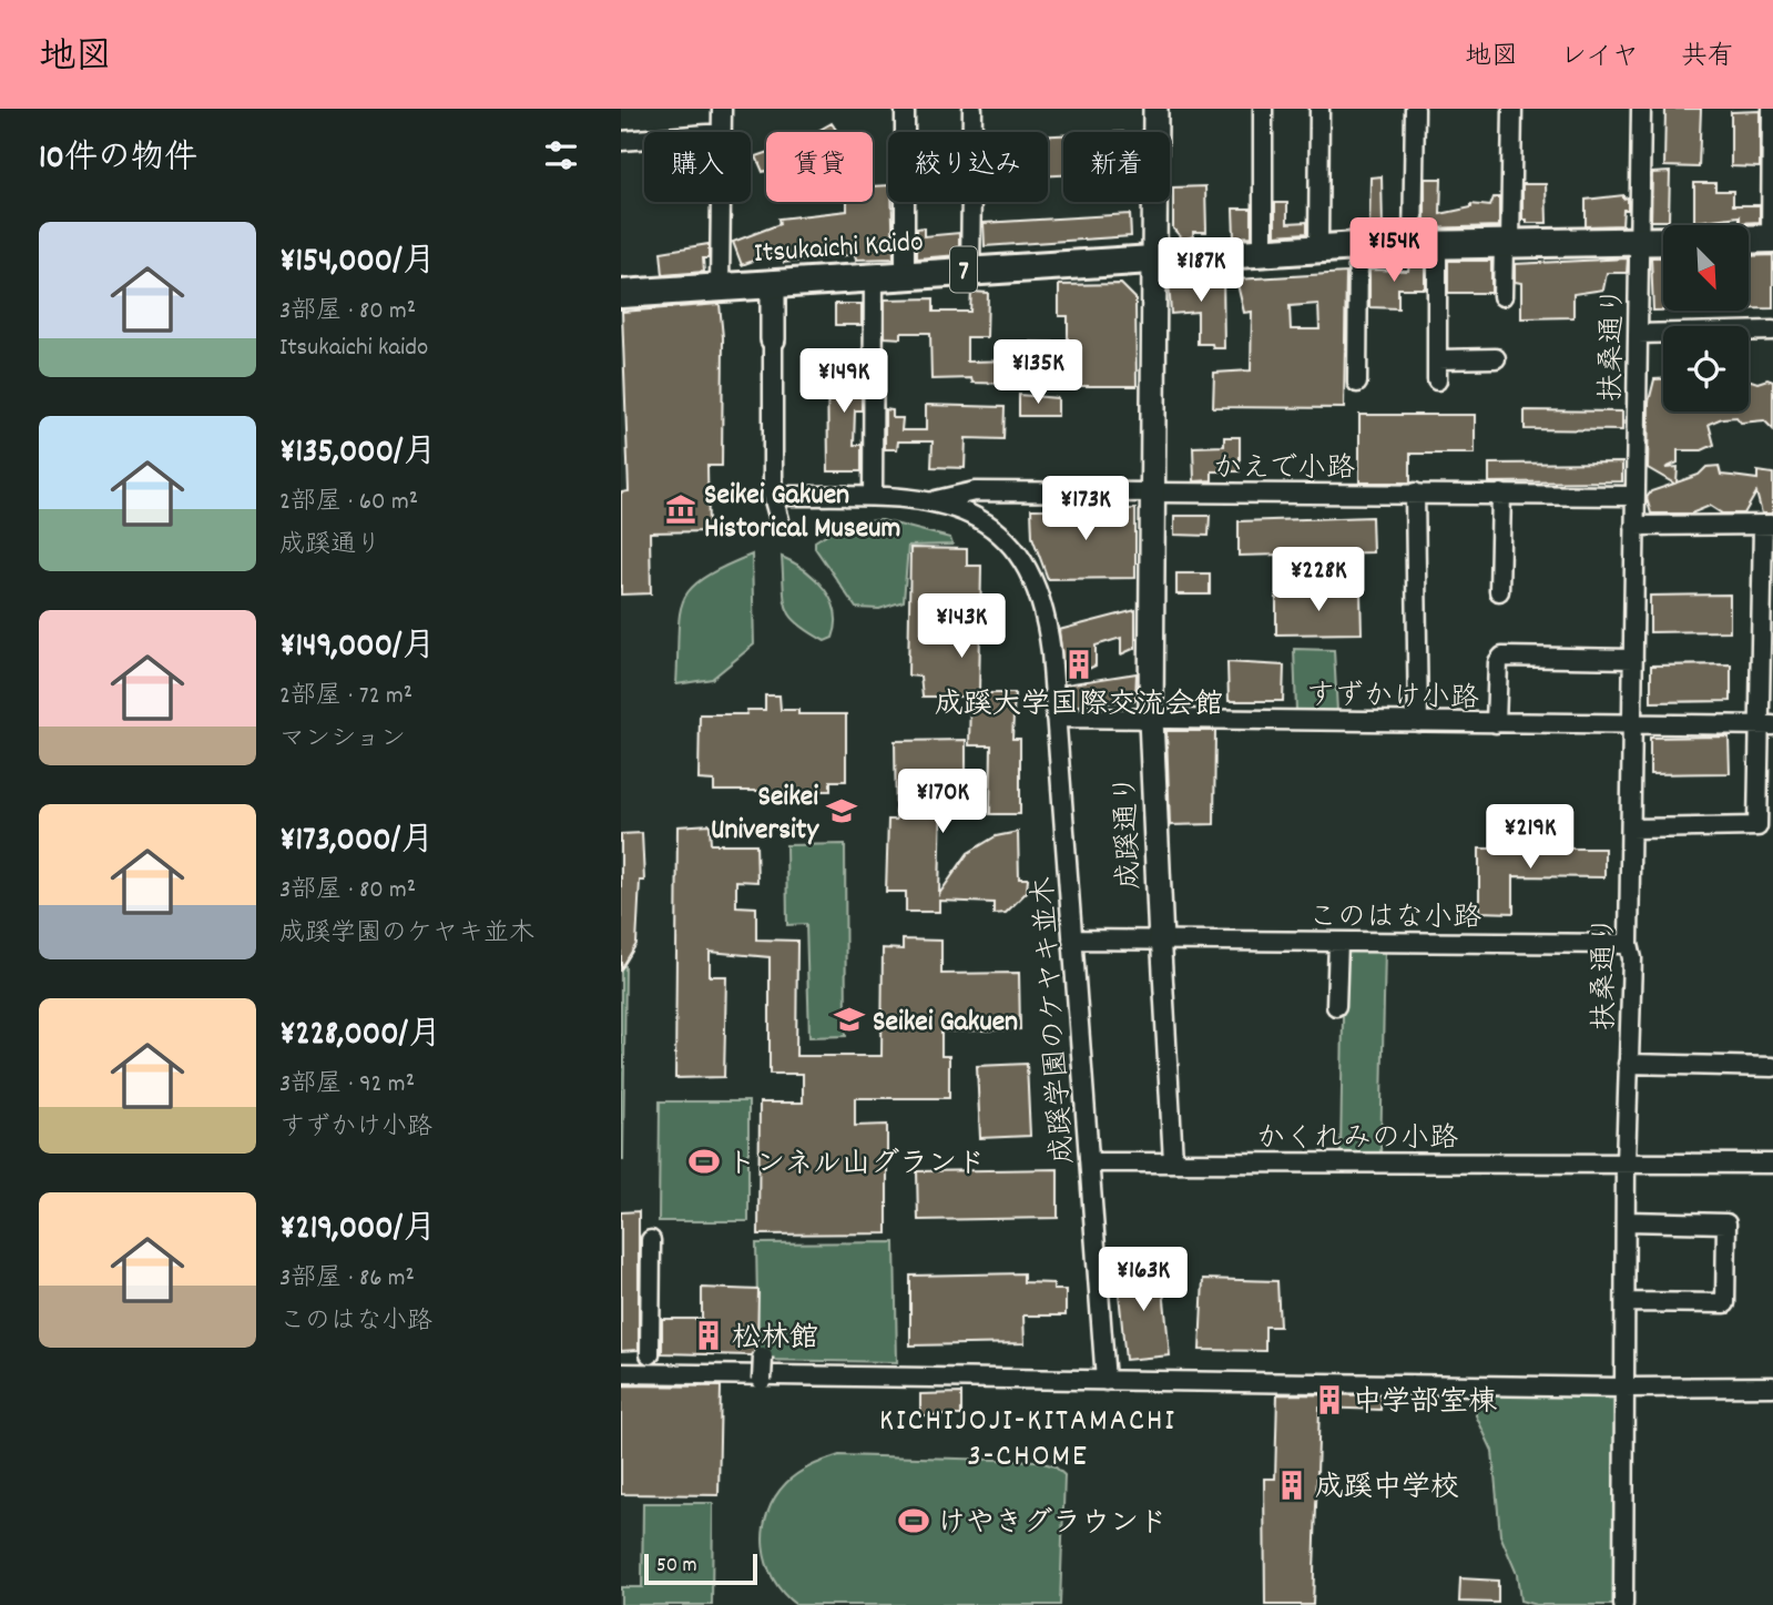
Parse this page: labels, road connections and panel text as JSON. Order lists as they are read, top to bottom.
{
  "streets": {
    "main road": ["Itsukaichi Kaido", "7"],
    "street": [
      "扶桑通り",
      "かえで小路",
      "すずかけ小路",
      "成蹊通り",
      "このはな小路",
      "成蹊学園のケヤキ並木",
      "かくれみの小路"
    ]
  },
  "crossings": [
    ["Itsukaichi Kaido", "7"],
    ["7", "扶桑通り"],
    ["扶桑通り", "かえで小路"],
    ["扶桑通り", "すずかけ小路"],
    ["扶桑通り", "このはな小路"],
    ["扶桑通り", "かくれみの小路"],
    ["かえで小路", "成蹊通り"],
    ["かえで小路", "成蹊学園のケヤキ並木"],
    ["すずかけ小路", "成蹊通り"],
    ["すずかけ小路", "成蹊学園のケヤキ並木"],
    ["成蹊通り", "このはな小路"],
    ["このはな小路", "成蹊学園のケヤキ並木"],
    ["成蹊学園のケヤキ並木", "かくれみの小路"]
  ],
  "districts": ["KICHIJOJI-KITAMACHI 3-CHOME"],
  "places": {
    "museum": ["Seikei Gakuen Historical Museum"],
    "building": [
      "成蹊大学国際交流会館",
      "松林館",
      "中学部室棟",
      "成蹊中学校"
    ],
    "school or university": ["Seikei University", "Seikei Gakuen"],
    "sports": ["トンネル山グランド", "けやきグラウンド"]
  },
  "scale_bar": "50 m",
  "north": "bottom right",
  "page": {
    "header": "地図",
    "nav": ["地図", "レイヤ", "共有"],
    "heading": "10件の物件",
    "chip": [
      "購入",
      "賃貸",
      "絞り込み",
      "新着"
    ],
    "list": [
      {
        "name": "¥154,000/月",
        "note": "3部屋 · 80 m² · Itsukaichi kaido"
      },
      {
        "name": "¥135,000/月",
        "note": "2部屋 · 60 m² · 成蹊通り"
      },
      {
        "name": "¥149,000/月",
        "note": "2部屋 · 72 m² · マンション"
      },
      {
        "name": "¥173,000/月",
        "note": "3部屋 · 80 m² · 成蹊学園のケヤキ並木"
      },
      {
        "name": "¥228,000/月",
        "note": "3部屋 · 92 m² · すずかけ小路"
      },
      {
        "name": "¥219,000/月",
        "note": "3部屋 · 86 m² · このはな小路"
      }
    ],
    "price": [
      "¥154K",
      "¥187K",
      "¥135K",
      "¥149K",
      "¥173K",
      "¥228K",
      "¥143K",
      "¥170K",
      "¥219K",
      "¥163K"
    ],
    "scale": "50 m"
  }
}
